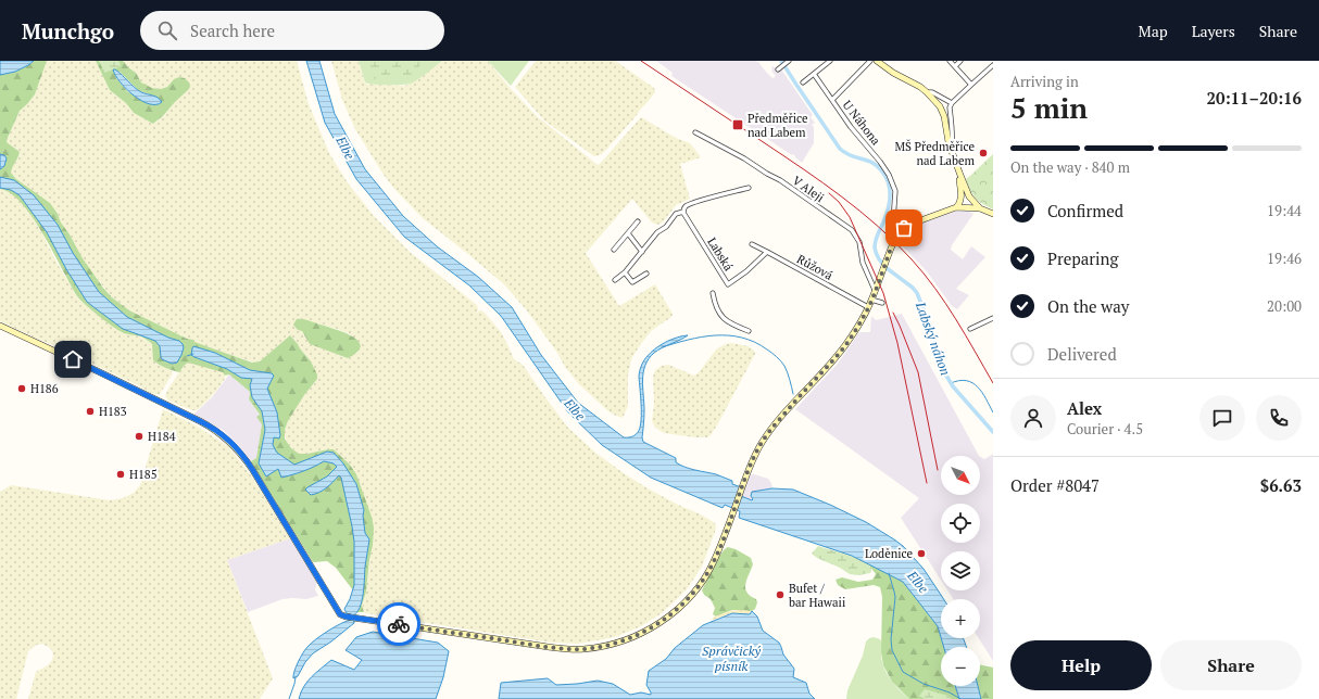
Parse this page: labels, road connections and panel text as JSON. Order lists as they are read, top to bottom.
{
  "streets": {
    "street": [
      "U Náhona",
      "V Aleji",
      "Labská",
      "Růžová"
    ]
  },
  "crossings": [
    ["Labská", "Růžová"]
  ],
  "water": ["Elbe", "Labský náhon", "Správčický písník"],
  "places": {
    "transit": ["Předměřice nad Labem"],
    "other": [
      "MŠ Předměřice nad Labem",
      "H186",
      "H183",
      "H184",
      "H185",
      "Loděnice",
      "Bufet / bar Hawaii"
    ]
  },
  "north": "bottom right",
  "page": {
    "header": "Munchgo",
    "search": "Search here",
    "nav": ["Map", "Layers", "Share"],
    "heading": ["5 min", "Arriving in", "20:11–20:16"],
    "panel": [
      "Alex",
      "Courier · 4.5",
      "Order #8047",
      "$6.63"
    ],
    "bar": "On the way · 840 m",
    "list": [
      ["Confirmed", "19:44"],
      ["Preparing", "19:46"],
      ["On the way", "20:00"],
      "Delivered"
    ],
    "map_buttons": ["+", "−"],
    "buttons": ["Help", "Share"]
  }
}
